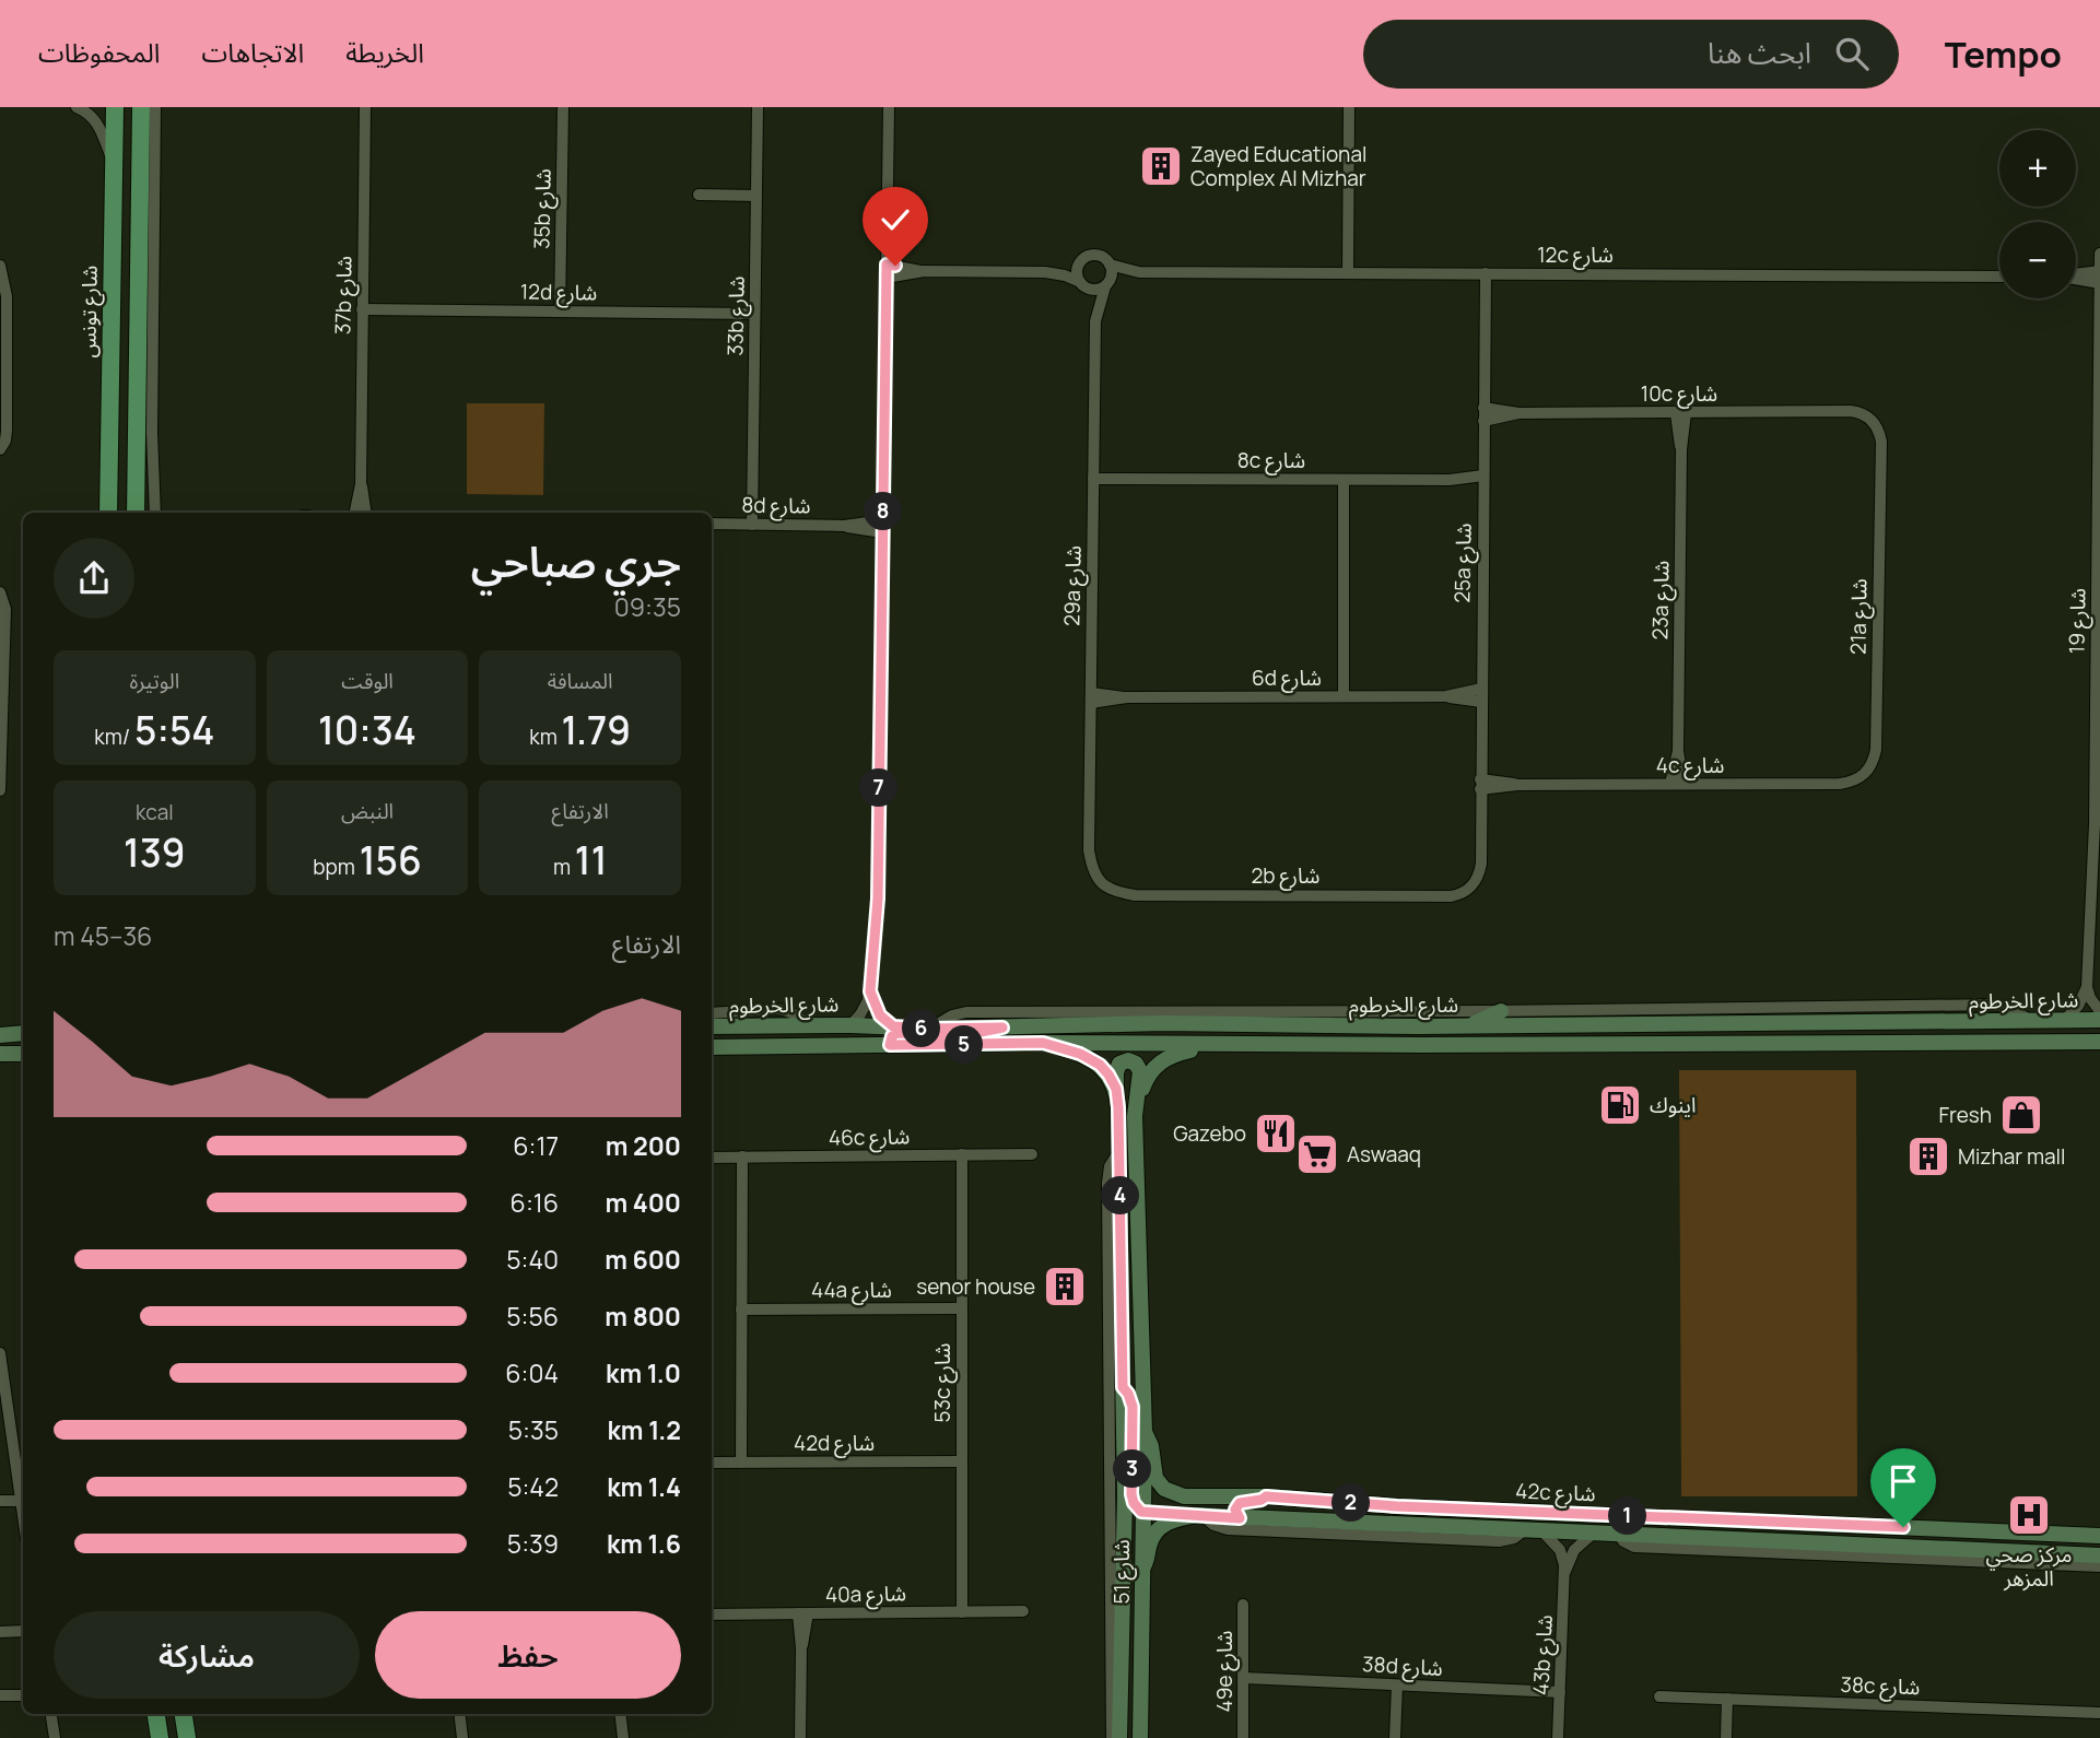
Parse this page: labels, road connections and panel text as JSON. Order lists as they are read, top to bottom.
{
  "streets": {
    "main road": ["شارع تونس"],
    "street": [
      "35b شارع",
      "12c شارع",
      "12d شارع",
      "37b شارع",
      "33b شارع",
      "10c شارع",
      "8c شارع",
      "8d شارع",
      "25a شارع",
      "29a شارع",
      "23a شارع",
      "21a شارع",
      "شارع 19",
      "6d شارع",
      "4c شارع",
      "2b شارع",
      "شارع الخرطوم",
      "46c شارع",
      "44a شارع",
      "53c شارع",
      "42d شارع",
      "42c شارع",
      "شارع 51",
      "40a شارع",
      "43b شارع",
      "38d شارع",
      "49e شارع",
      "38c شارع"
    ]
  },
  "crossings": [
    ["35b شارع", "12d شارع"],
    ["12c شارع", "25a شارع"],
    ["12c شارع", "29a شارع"],
    ["12d شارع", "37b شارع"],
    ["12d شارع", "33b شارع"],
    ["33b شارع", "8d شارع"],
    ["10c شارع", "25a شارع"],
    ["10c شارع", "23a شارع"],
    ["10c شارع", "21a شارع"],
    ["8c شارع", "25a شارع"],
    ["8c شارع", "29a شارع"],
    ["25a شارع", "6d شارع"],
    ["25a شارع", "4c شارع"],
    ["25a شارع", "2b شارع"],
    ["29a شارع", "6d شارع"],
    ["29a شارع", "2b شارع"],
    ["23a شارع", "4c شارع"],
    ["21a شارع", "4c شارع"],
    ["شارع الخرطوم", "شارع 51"],
    ["46c شارع", "53c شارع"],
    ["44a شارع", "53c شارع"],
    ["53c شارع", "42d شارع"],
    ["53c شارع", "40a شارع"],
    ["42c شارع", "شارع 51"],
    ["42c شارع", "43b شارع"],
    ["43b شارع", "38d شارع"],
    ["38d شارع", "49e شارع"]
  ],
  "places": {
    "building": ["Zayed Educational Complex Al Mizhar", "Mizhar mall", "senor house"],
    "fuel station": ["اينوك"],
    "shop": ["Fresh"],
    "restaurant": ["Gazebo"],
    "supermarket": ["Aswaaq"],
    "hospital": ["مركز صحي المزهر"]
  },
  "page": {
    "header": "Tempo",
    "search": "ابحث هنا",
    "nav": ["الخريطة", "الاتجاهات", "المحفوظات"],
    "map_buttons": ["+", "−"],
    "pins": [
      "8",
      "7",
      "6",
      "5",
      "4",
      "3",
      "2",
      "1"
    ],
    "heading": ["جري صباحي", "09:35"],
    "stats": [
      ["المسافة", "1.79 km"],
      ["الوقت", "10:34"],
      ["الوتيرة", "5:54 /km"],
      ["الارتفاع", "11 m"],
      ["النبض", "156 bpm"],
      ["kcal", "139"]
    ],
    "chart": ["الارتفاع", "36–45 m"],
    "list": [
      {
        "name": "200 m",
        "note": "6:17"
      },
      {
        "name": "400 m",
        "note": "6:16"
      },
      {
        "name": "600 m",
        "note": "5:40"
      },
      {
        "name": "800 m",
        "note": "5:56"
      },
      {
        "name": "1.0 km",
        "note": "6:04"
      },
      {
        "name": "1.2 km",
        "note": "5:35"
      },
      {
        "name": "1.4 km",
        "note": "5:42"
      },
      {
        "name": "1.6 km",
        "note": "5:39"
      }
    ],
    "buttons": ["حفظ", "مشاركة"]
  }
}
